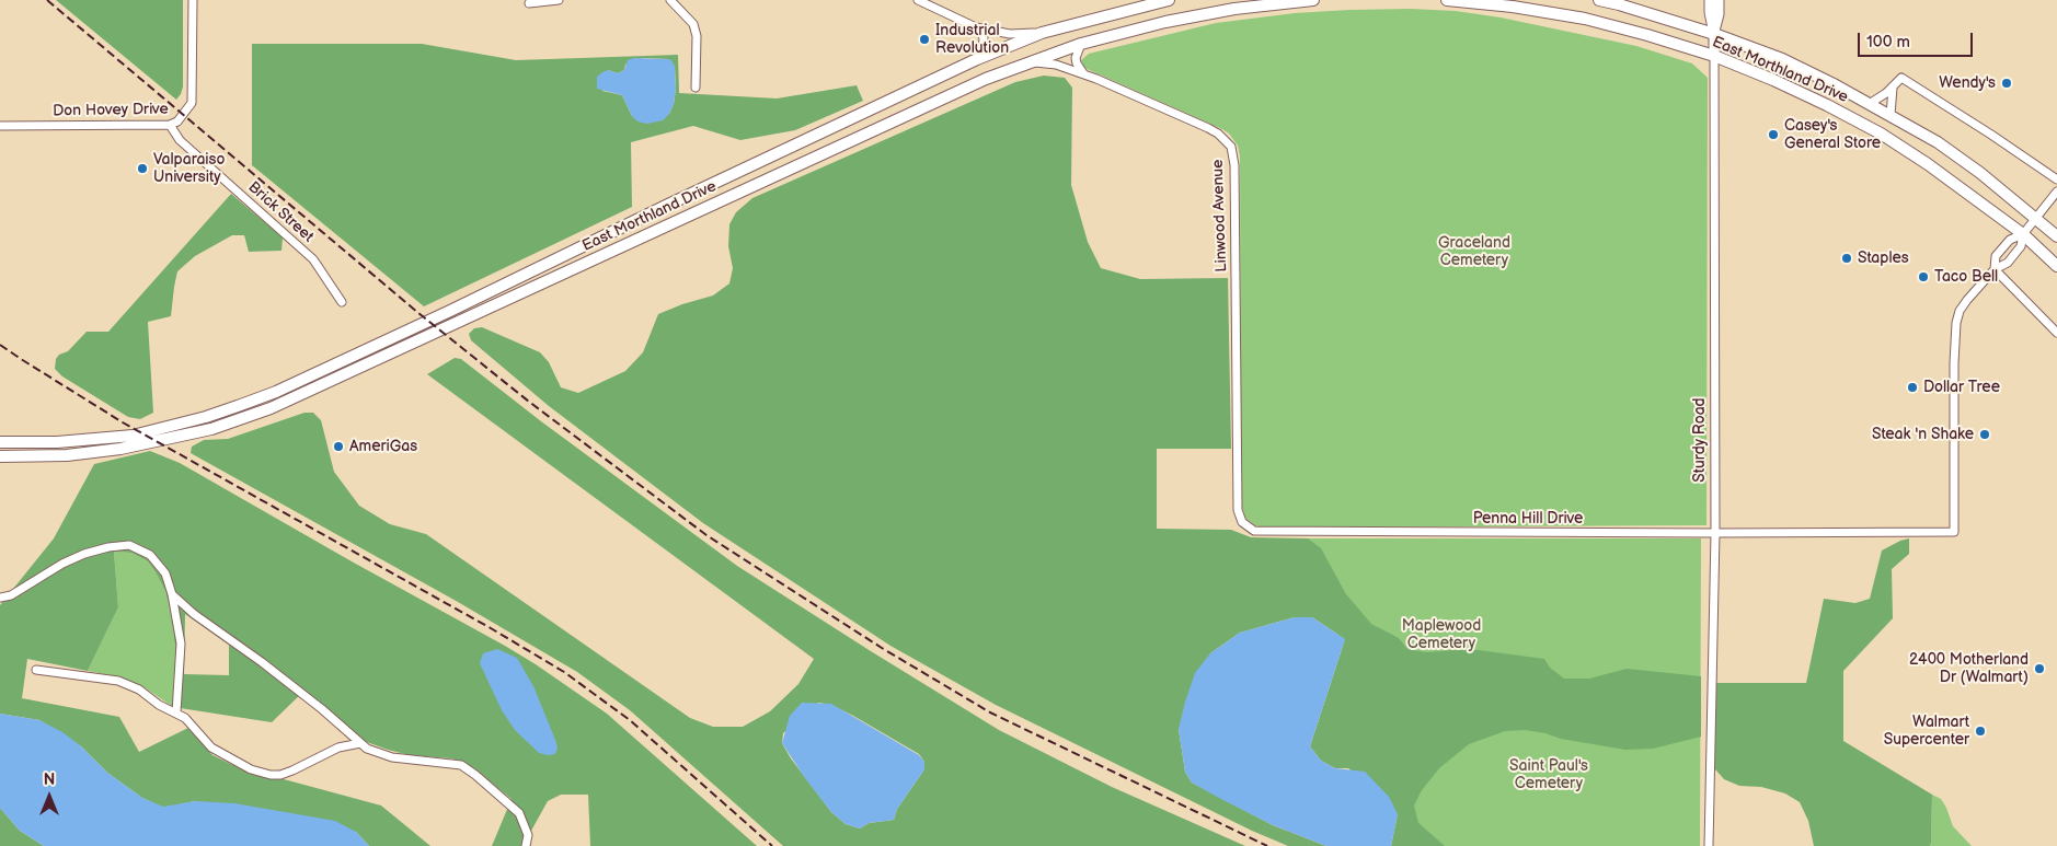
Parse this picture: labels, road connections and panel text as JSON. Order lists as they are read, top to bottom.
{
  "streets": {
    "highway": ["East Morthland Drive"],
    "main road": ["Sturdy Road"],
    "street": [
      "Don Hovey Drive",
      "Brick Street",
      "Linwood Avenue",
      "Penna Hill Drive"
    ]
  },
  "crossings": [
    ["East Morthland Drive", "Linwood Avenue"],
    ["East Morthland Drive", "Sturdy Road"],
    ["Don Hovey Drive", "Brick Street"],
    ["Linwood Avenue", "Penna Hill Drive"],
    ["Sturdy Road", "Penna Hill Drive"]
  ],
  "parks": ["Graceland Cemetery", "Maplewood Cemetery", "Saint Paul's Cemetery"],
  "places": [
    "Industrial Revolution",
    "Wendy's",
    "Casey's General Store",
    "Valparaiso University",
    "Staples",
    "Taco Bell",
    "Dollar Tree",
    "Steak 'n Shake",
    "AmeriGas",
    "2400 Motherland Dr (Walmart)",
    "Walmart Supercenter"
  ],
  "scale_bar": "100 m",
  "north": "top"
}
